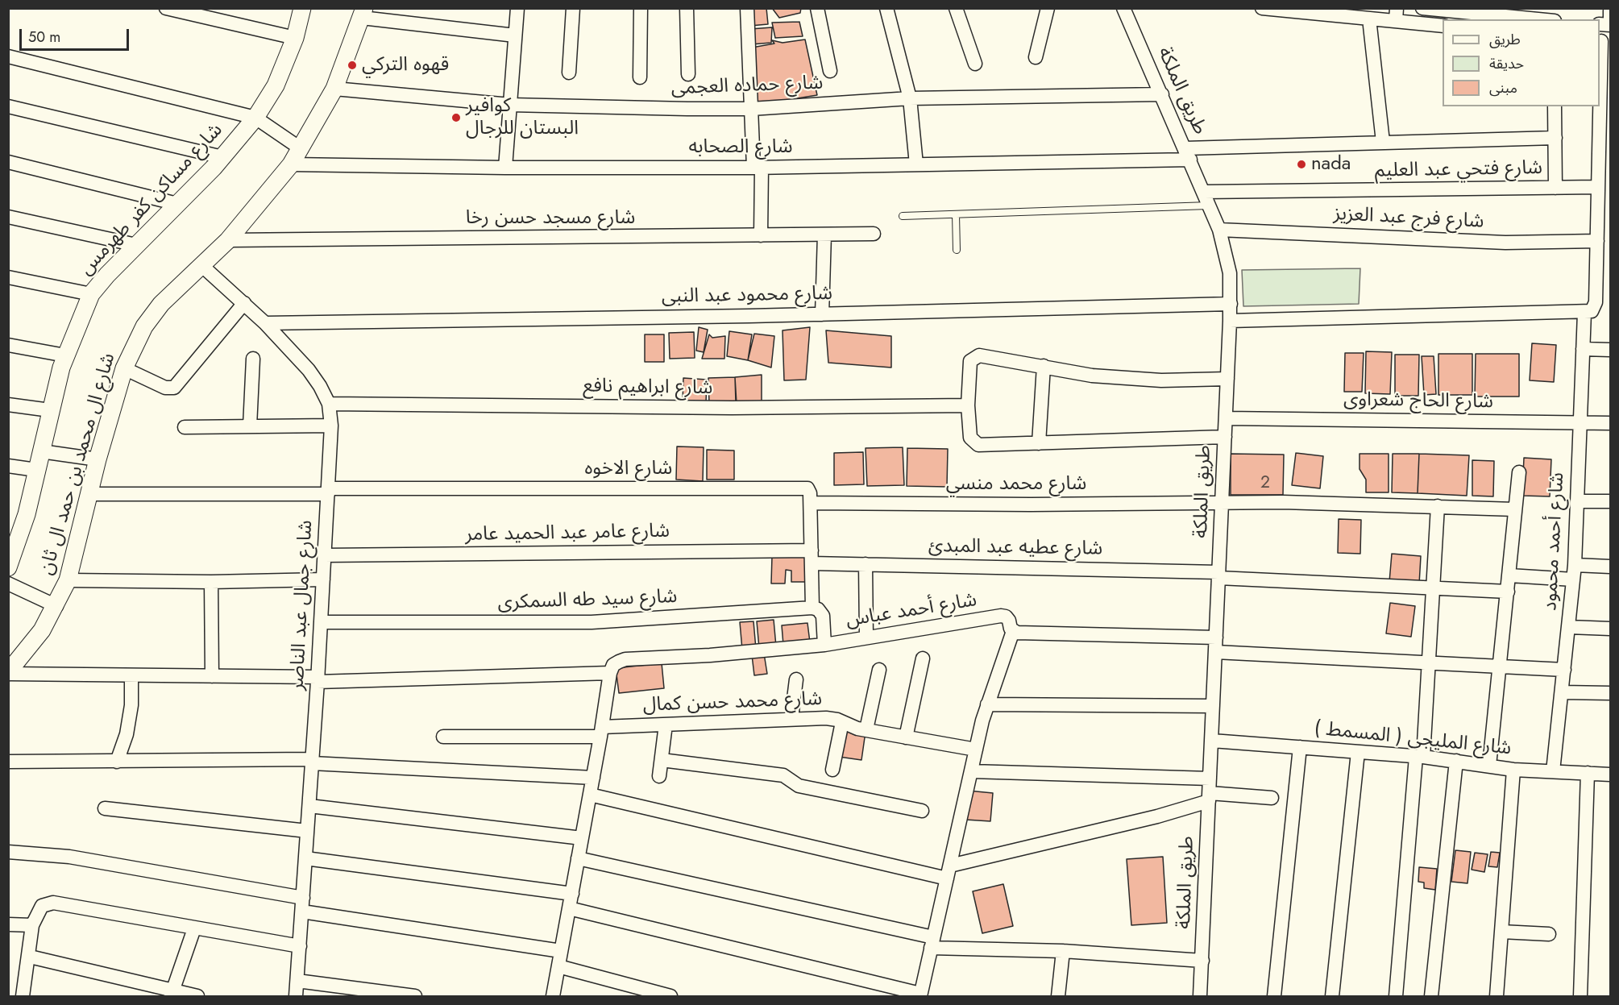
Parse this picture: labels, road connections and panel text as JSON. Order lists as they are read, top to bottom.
{
  "streets": {
    "street": [
      "شارع حماده العجمى",
      "طريق الملكة",
      "شارع الصحابه",
      "شارع فتحي عبد العليم",
      "شارع مساكن كفر طهرمس",
      "شارع مسجد حسن رخا",
      "شارع فرج عبد العزيز",
      "شارع محمود عبد النبى",
      "شارع ابراهيم نافع",
      "شارع الحاج شعراوى",
      "شارع ال محمد بن حمد ال ثان",
      "شارع الاخوه",
      "شارع محمد منسي",
      "شارع عامر عبد الحميد عامر",
      "شارع أحمد محمود",
      "شارع عطيه عبد المبدئ",
      "شارع سيد طه السمكرى",
      "شارع جمال عبد الناصر",
      "شارع أحمد عباس",
      "شارع محمد حسن كمال",
      "شارع المليجى ( المسمط )"
    ]
  },
  "crossings": [
    ["شارع حماده العجمى", "طريق الملكة"],
    ["شارع حماده العجمى", "شارع ال محمد بن حمد ال ثان"],
    ["طريق الملكة", "شارع الصحابه"],
    ["طريق الملكة", "شارع فتحي عبد العليم"],
    ["طريق الملكة", "شارع فرج عبد العزيز"],
    ["طريق الملكة", "شارع محمود عبد النبى"],
    ["طريق الملكة", "شارع الحاج شعراوى"],
    ["طريق الملكة", "شارع محمد منسي"],
    ["طريق الملكة", "شارع عطيه عبد المبدئ"],
    ["طريق الملكة", "شارع المليجى ( المسمط )"],
    ["شارع الصحابه", "شارع ال محمد بن حمد ال ثان"],
    ["شارع مسجد حسن رخا", "شارع ال محمد بن حمد ال ثان"],
    ["شارع محمود عبد النبى", "شارع جمال عبد الناصر"],
    ["شارع ابراهيم نافع", "شارع جمال عبد الناصر"],
    ["شارع الحاج شعراوى", "شارع أحمد محمود"],
    ["شارع ال محمد بن حمد ال ثان", "شارع جمال عبد الناصر"],
    ["شارع الاخوه", "شارع محمد منسي"],
    ["شارع الاخوه", "شارع جمال عبد الناصر"],
    ["شارع عامر عبد الحميد عامر", "شارع عطيه عبد المبدئ"],
    ["شارع عامر عبد الحميد عامر", "شارع جمال عبد الناصر"],
    ["شارع أحمد محمود", "شارع المليجى ( المسمط )"],
    ["شارع سيد طه السمكرى", "شارع جمال عبد الناصر"]
  ],
  "places": ["قهوه التركي", "كوافير البستان للرجال", "nada"],
  "house_numbers": ["2"],
  "legend": ["طريق", "حديقة", "مبنى"],
  "scale_bar": "50 m"
}
